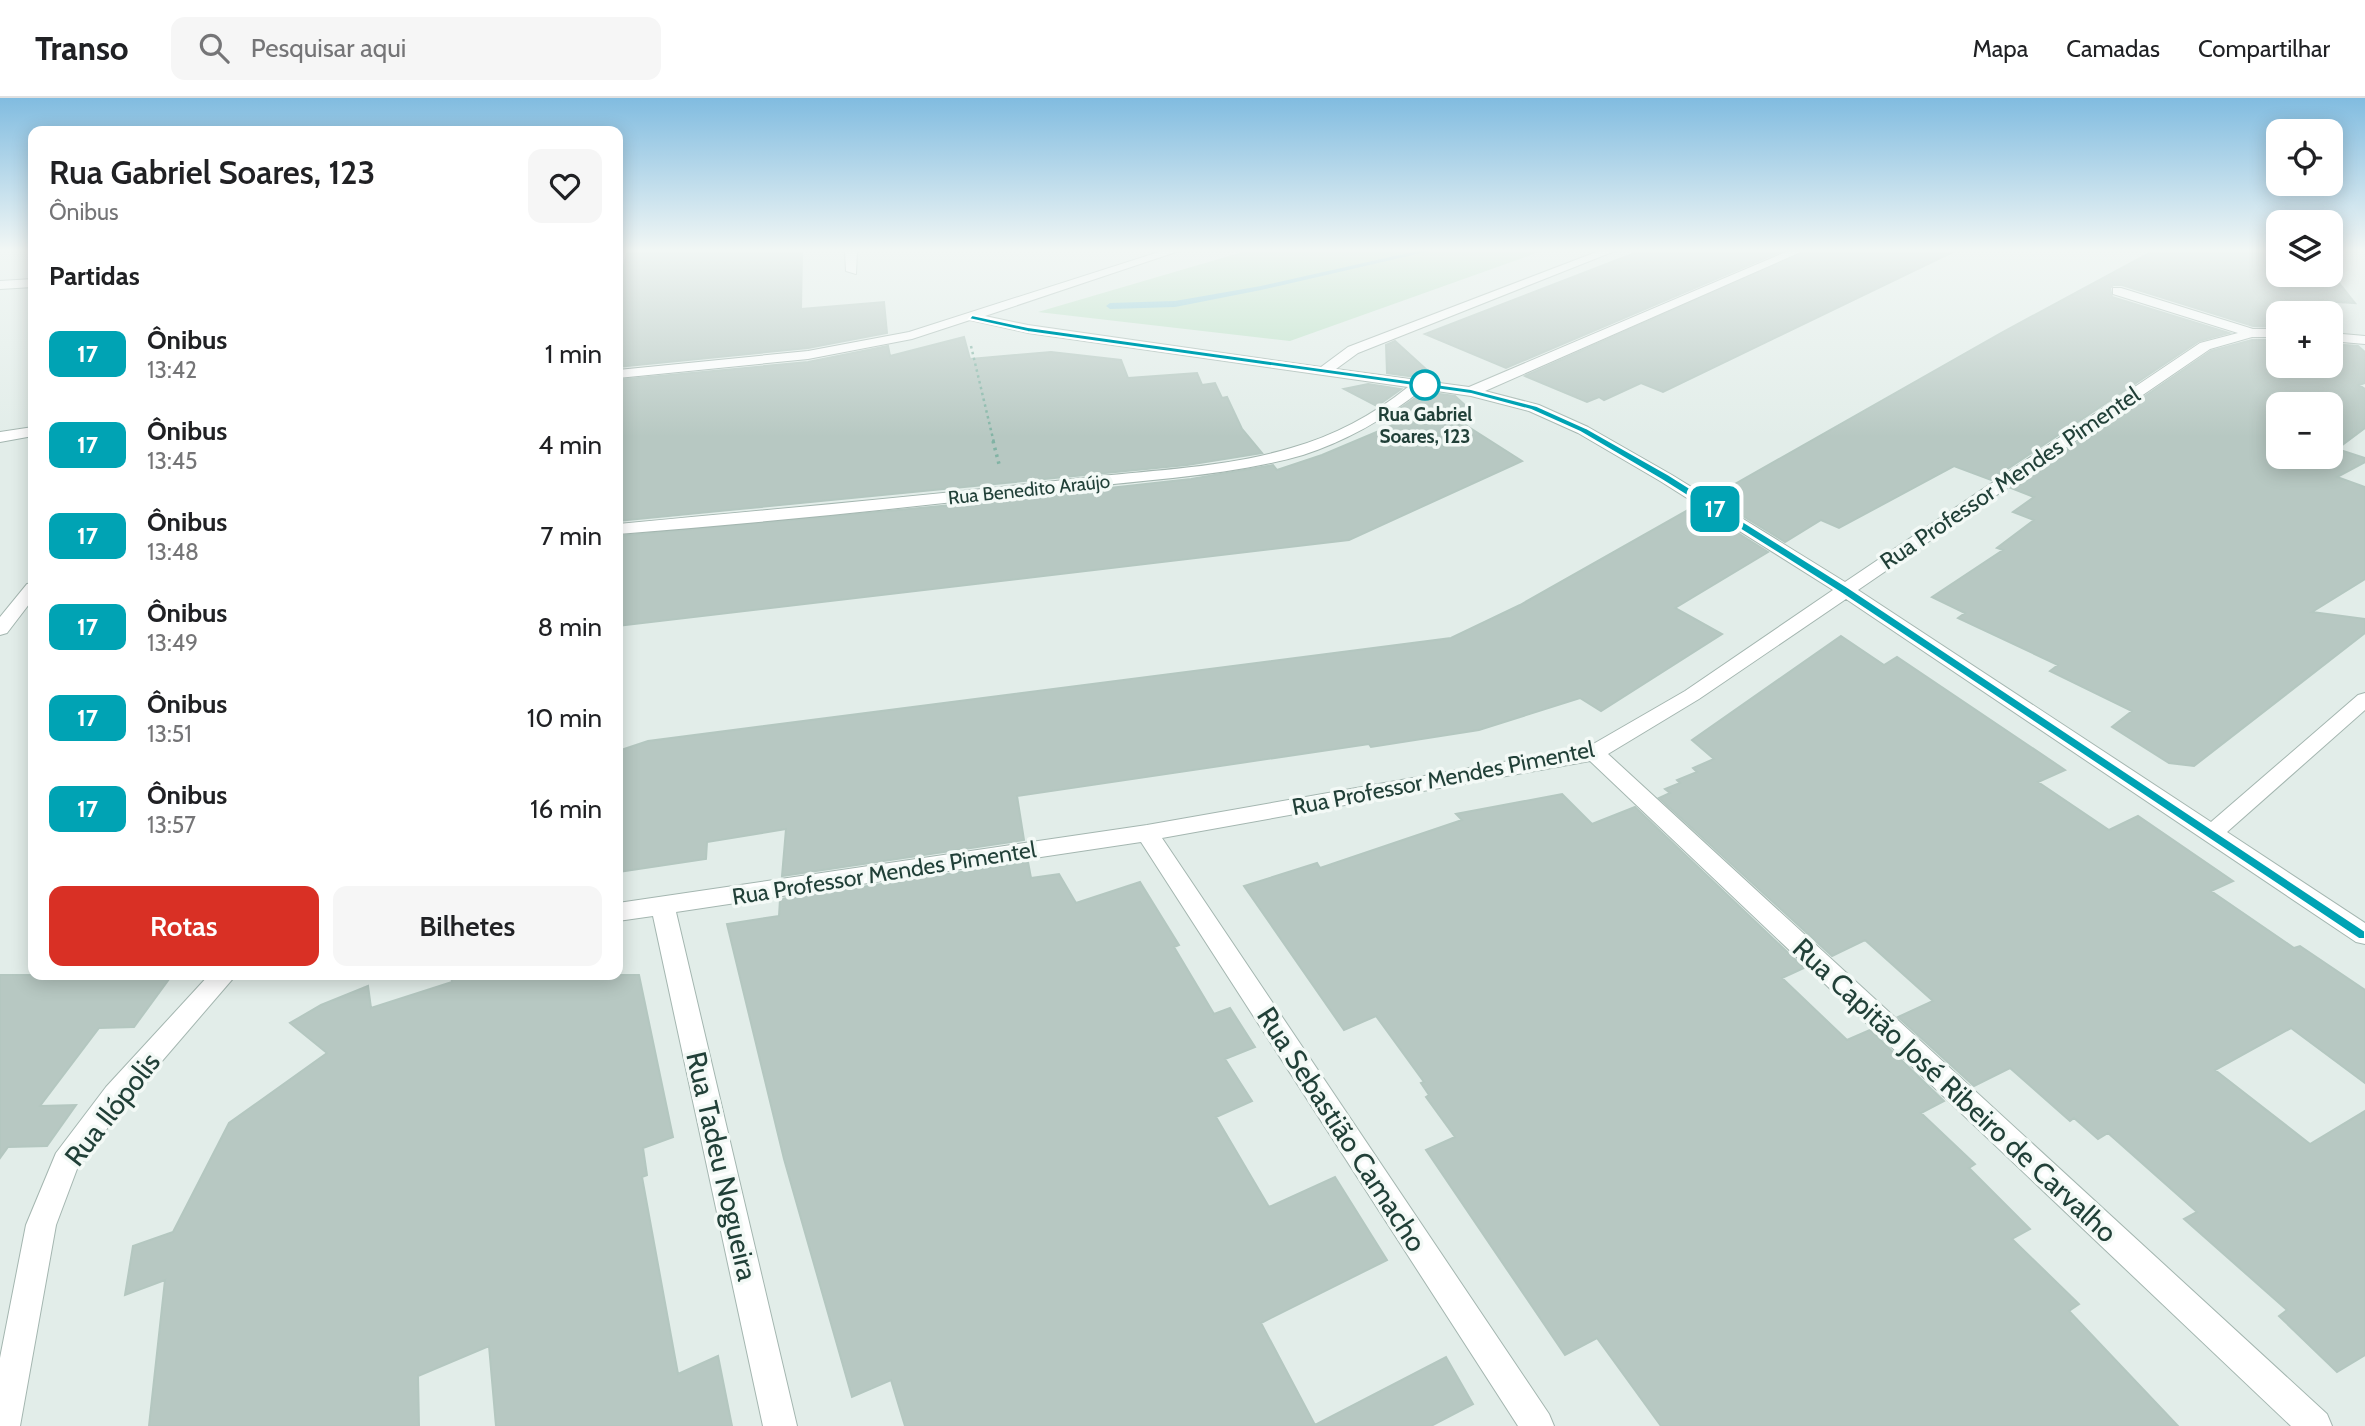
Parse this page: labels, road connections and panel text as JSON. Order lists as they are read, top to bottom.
{
  "streets": {
    "street": [
      "Rua Professor Mendes Pimentel",
      "Rua Benedito Araújo",
      "Rua Capitão José Ribeiro de Carvalho",
      "Rua Ilópolis",
      "Rua Sebastião Camacho",
      "Rua Tadeu Nogueira"
    ]
  },
  "crossings": [
    ["Rua Professor Mendes Pimentel", "Rua Capitão José Ribeiro de Carvalho"],
    ["Rua Professor Mendes Pimentel", "Rua Sebastião Camacho"],
    ["Rua Professor Mendes Pimentel", "Rua Tadeu Nogueira"]
  ],
  "places": ["Rua Gabriel Soares, 123"],
  "lines": ["bus line 17"],
  "page": {
    "header": "Transo",
    "search": "Pesquisar aqui",
    "nav": ["Mapa", "Camadas", "Compartilhar"],
    "on_map": "17",
    "map_buttons": ["+", "−"],
    "heading": [
      ["Rua Gabriel Soares, 123", "Ônibus"],
      "Partidas"
    ],
    "list": [
      {
        "mark": "17",
        "name": "Ônibus",
        "note": "13:42",
        "value": "1 min"
      },
      {
        "mark": "17",
        "name": "Ônibus",
        "note": "13:45",
        "value": "4 min"
      },
      {
        "mark": "17",
        "name": "Ônibus",
        "note": "13:48",
        "value": "7 min"
      },
      {
        "mark": "17",
        "name": "Ônibus",
        "note": "13:49",
        "value": "8 min"
      },
      {
        "mark": "17",
        "name": "Ônibus",
        "note": "13:51",
        "value": "10 min"
      },
      {
        "mark": "17",
        "name": "Ônibus",
        "note": "13:57",
        "value": "16 min"
      }
    ],
    "buttons": ["Rotas", "Bilhetes"]
  }
}
